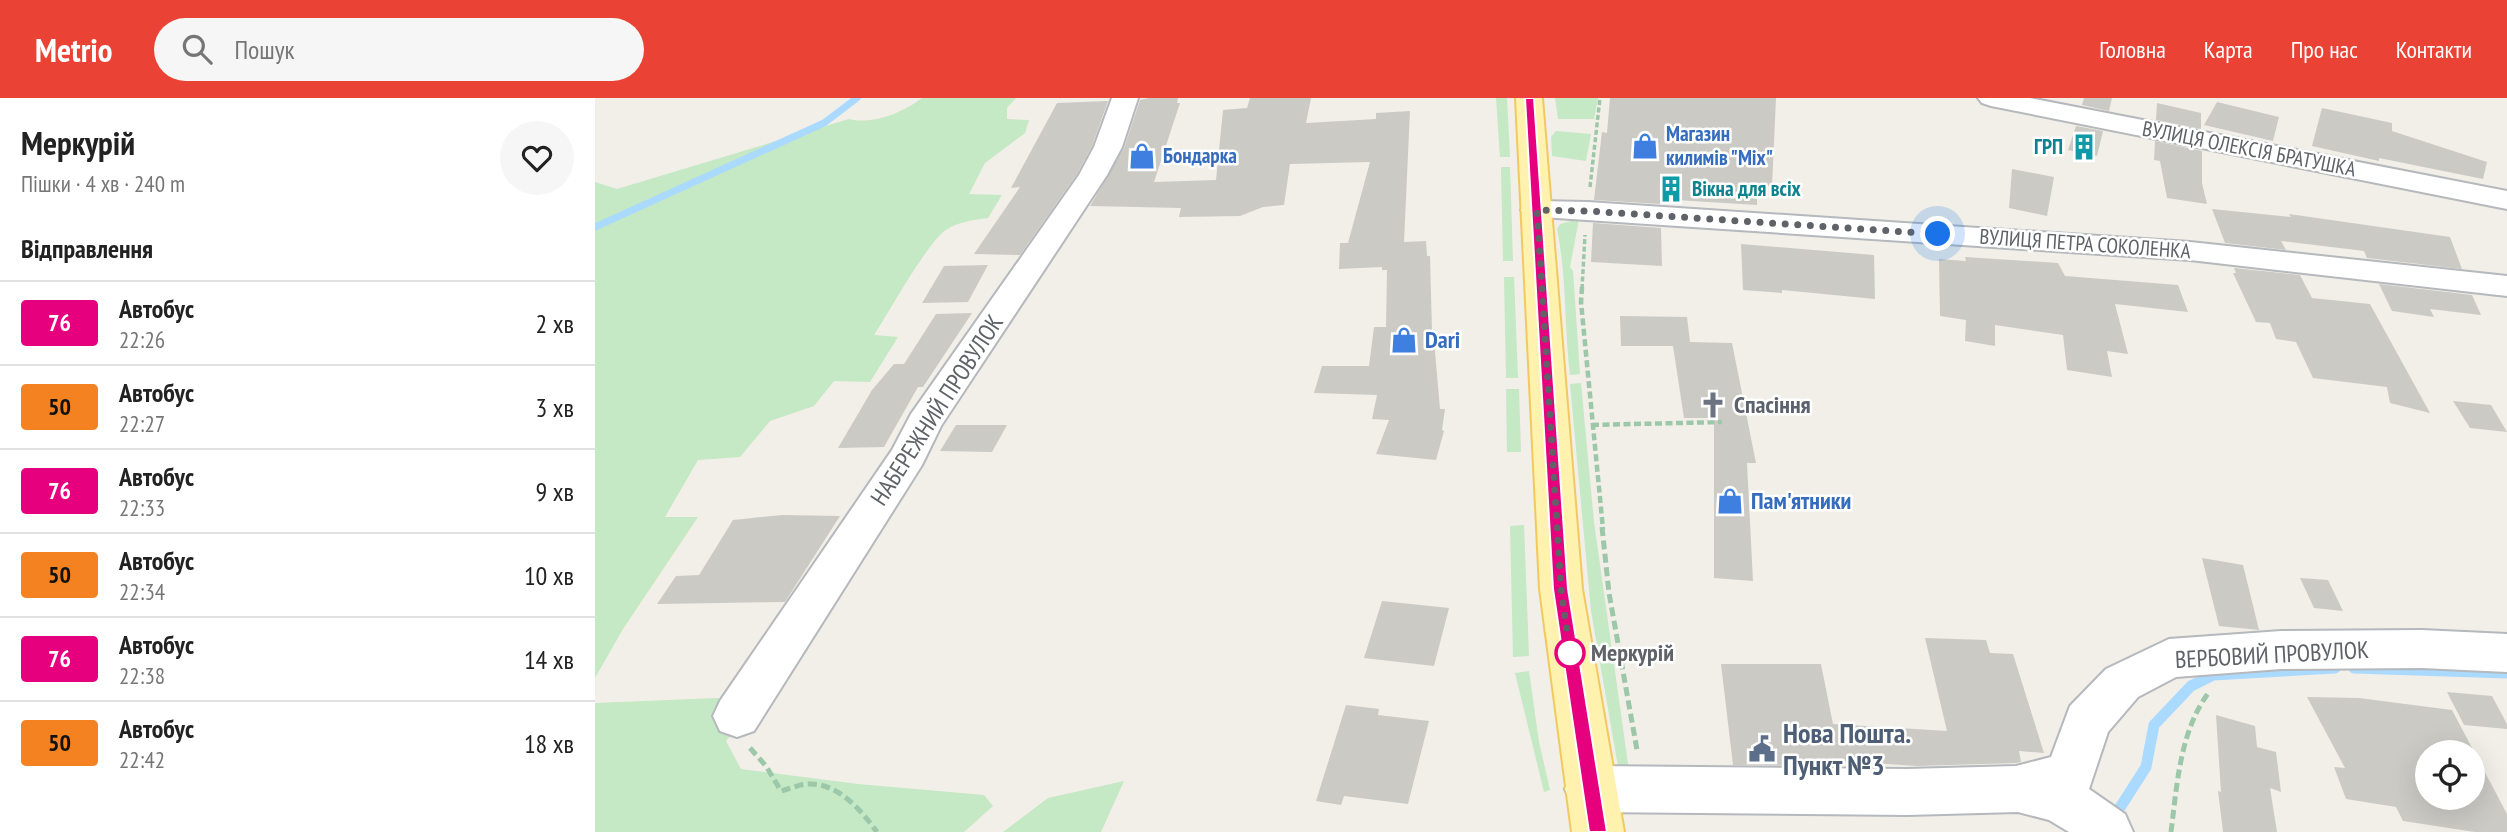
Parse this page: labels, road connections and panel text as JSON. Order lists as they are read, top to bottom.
{
  "streets": {
    "street": [
      "ВУЛИЦЯ ОЛЕКСІЯ БРАТУШКА",
      "ВУЛИЦЯ ПЕТРА СОКОЛЕНКА",
      "НАБЕРЕЖНИЙ ПРОВУЛОК",
      "ВЕРБОВИЙ ПРОВУЛОК"
    ]
  },
  "places": {
    "shop": [
      "Магазин килимів \"Mix\"",
      "Бондарка",
      "Dari",
      "Пам'ятники"
    ],
    "building": ["ГРП", "Вікна для всіх"],
    "church": ["Спасіння"],
    "other": ["Меркурій"],
    "public building": ["Нова Пошта. Пункт №3"]
  },
  "lines": ["bus line 76"],
  "page": {
    "header": "Metrio",
    "search": "Пошук",
    "nav": [
      "Головна",
      "Карта",
      "Про нас",
      "Контакти"
    ],
    "heading": [
      ["Меркурій", "Пішки · 4 хв · 240 m"],
      "Відправлення"
    ],
    "list": [
      {
        "mark": "76",
        "name": "Автобус",
        "note": "22:26",
        "value": "2 хв"
      },
      {
        "mark": "50",
        "name": "Автобус",
        "note": "22:27",
        "value": "3 хв"
      },
      {
        "mark": "76",
        "name": "Автобус",
        "note": "22:33",
        "value": "9 хв"
      },
      {
        "mark": "50",
        "name": "Автобус",
        "note": "22:34",
        "value": "10 хв"
      },
      {
        "mark": "76",
        "name": "Автобус",
        "note": "22:38",
        "value": "14 хв"
      },
      {
        "mark": "50",
        "name": "Автобус",
        "note": "22:42",
        "value": "18 хв"
      }
    ]
  }
}
